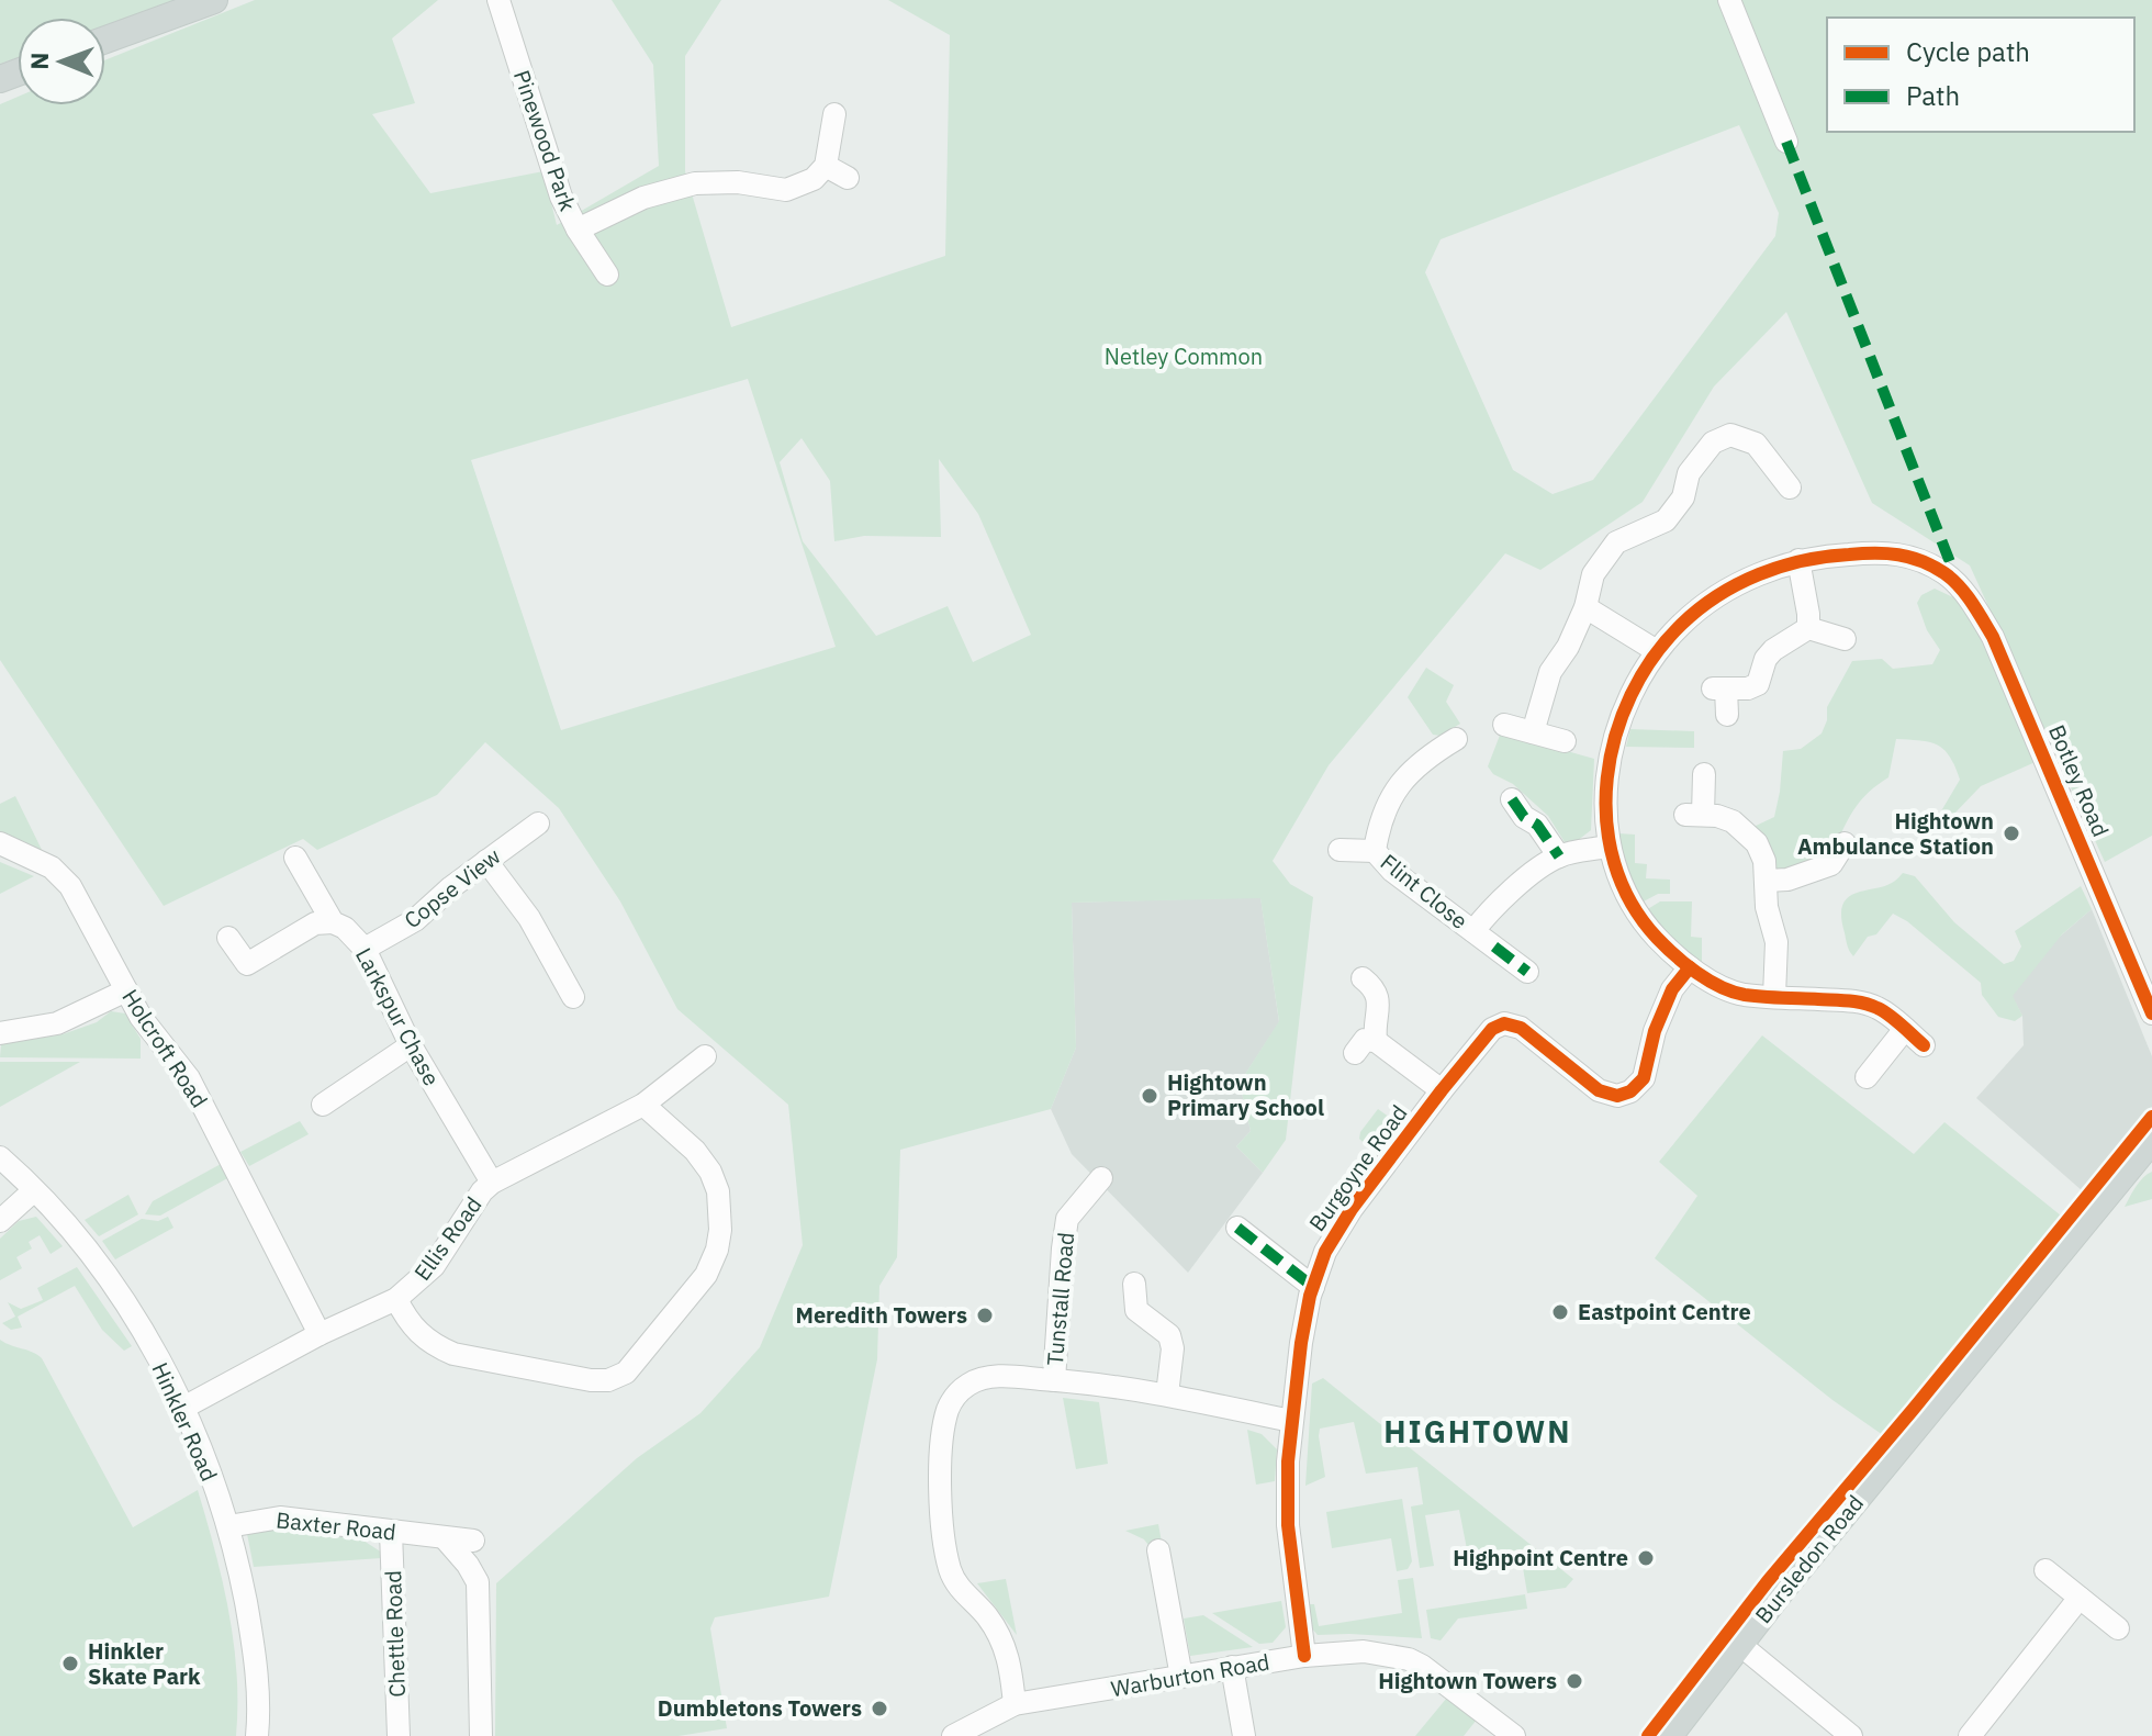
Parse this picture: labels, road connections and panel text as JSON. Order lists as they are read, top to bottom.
{
  "streets": {
    "main road": ["Bursledon Road"],
    "street": [
      "Pinewood Park",
      "Botley Road",
      "Copse View",
      "Flint Close",
      "Larkspur Chase",
      "Holcroft Road",
      "Burgoyne Road",
      "Ellis Road",
      "Tunstall Road",
      "Hinkler Road",
      "Baxter Road",
      "Chettle Road",
      "Warburton Road"
    ]
  },
  "crossings": [
    ["Copse View", "Larkspur Chase"],
    ["Larkspur Chase", "Ellis Road"],
    ["Holcroft Road", "Ellis Road"],
    ["Burgoyne Road", "Tunstall Road"],
    ["Burgoyne Road", "Warburton Road"],
    ["Ellis Road", "Hinkler Road"],
    ["Tunstall Road", "Warburton Road"],
    ["Hinkler Road", "Baxter Road"],
    ["Baxter Road", "Chettle Road"]
  ],
  "districts": ["HIGHTOWN"],
  "parks": ["Netley Common"],
  "places": [
    "Hightown Ambulance Station",
    "Hightown Primary School",
    "Eastpoint Centre",
    "Meredith Towers",
    "Highpoint Centre",
    "Hinkler Skate Park",
    "Hightown Towers",
    "Dumbletons Towers"
  ],
  "legend": ["Cycle path", "Path"],
  "north": "left"
}
